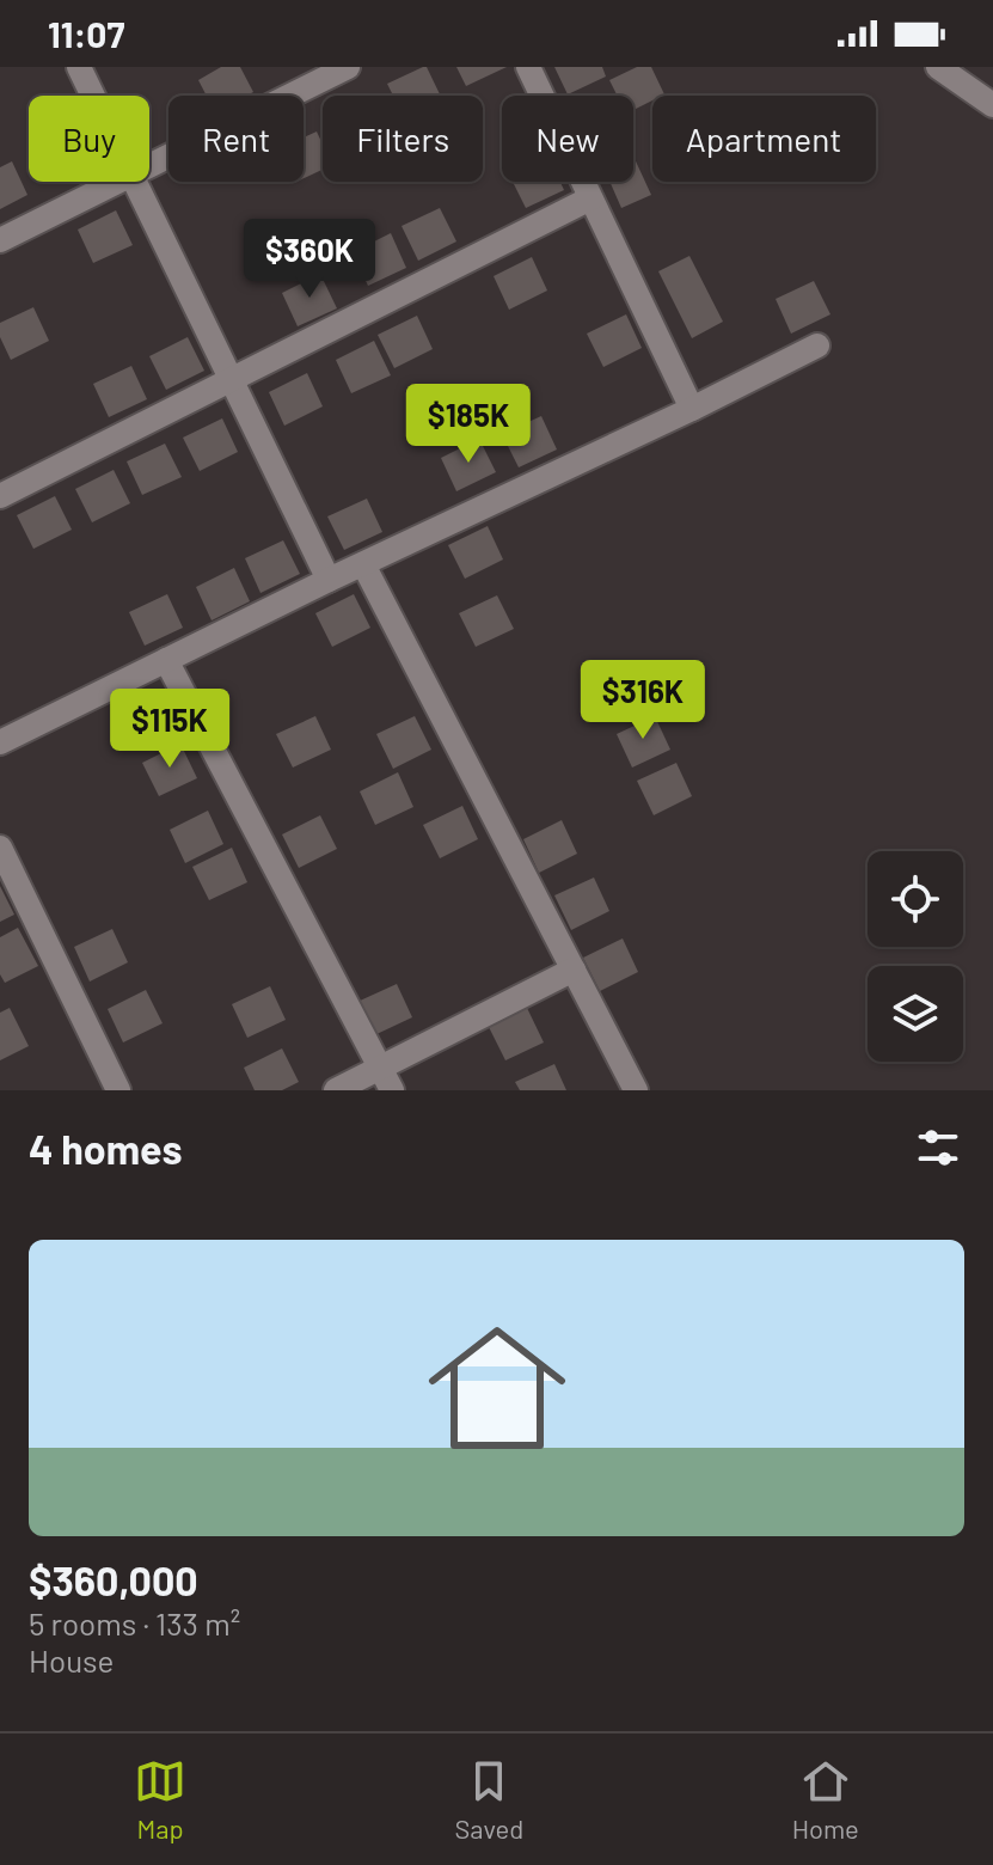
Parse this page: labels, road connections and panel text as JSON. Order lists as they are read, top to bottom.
{
  "page": {
    "status": "11:07",
    "chip": [
      "Buy",
      "Rent",
      "Filters",
      "New",
      "Apartment"
    ],
    "price": [
      "$360K",
      "$185K",
      "$316K",
      "$115K"
    ],
    "heading": "4 homes",
    "list": [
      {
        "name": "$360,000",
        "note": "5 rooms · 133 m² · House"
      }
    ],
    "tabs": ["Map", "Saved", "Home"]
  }
}
